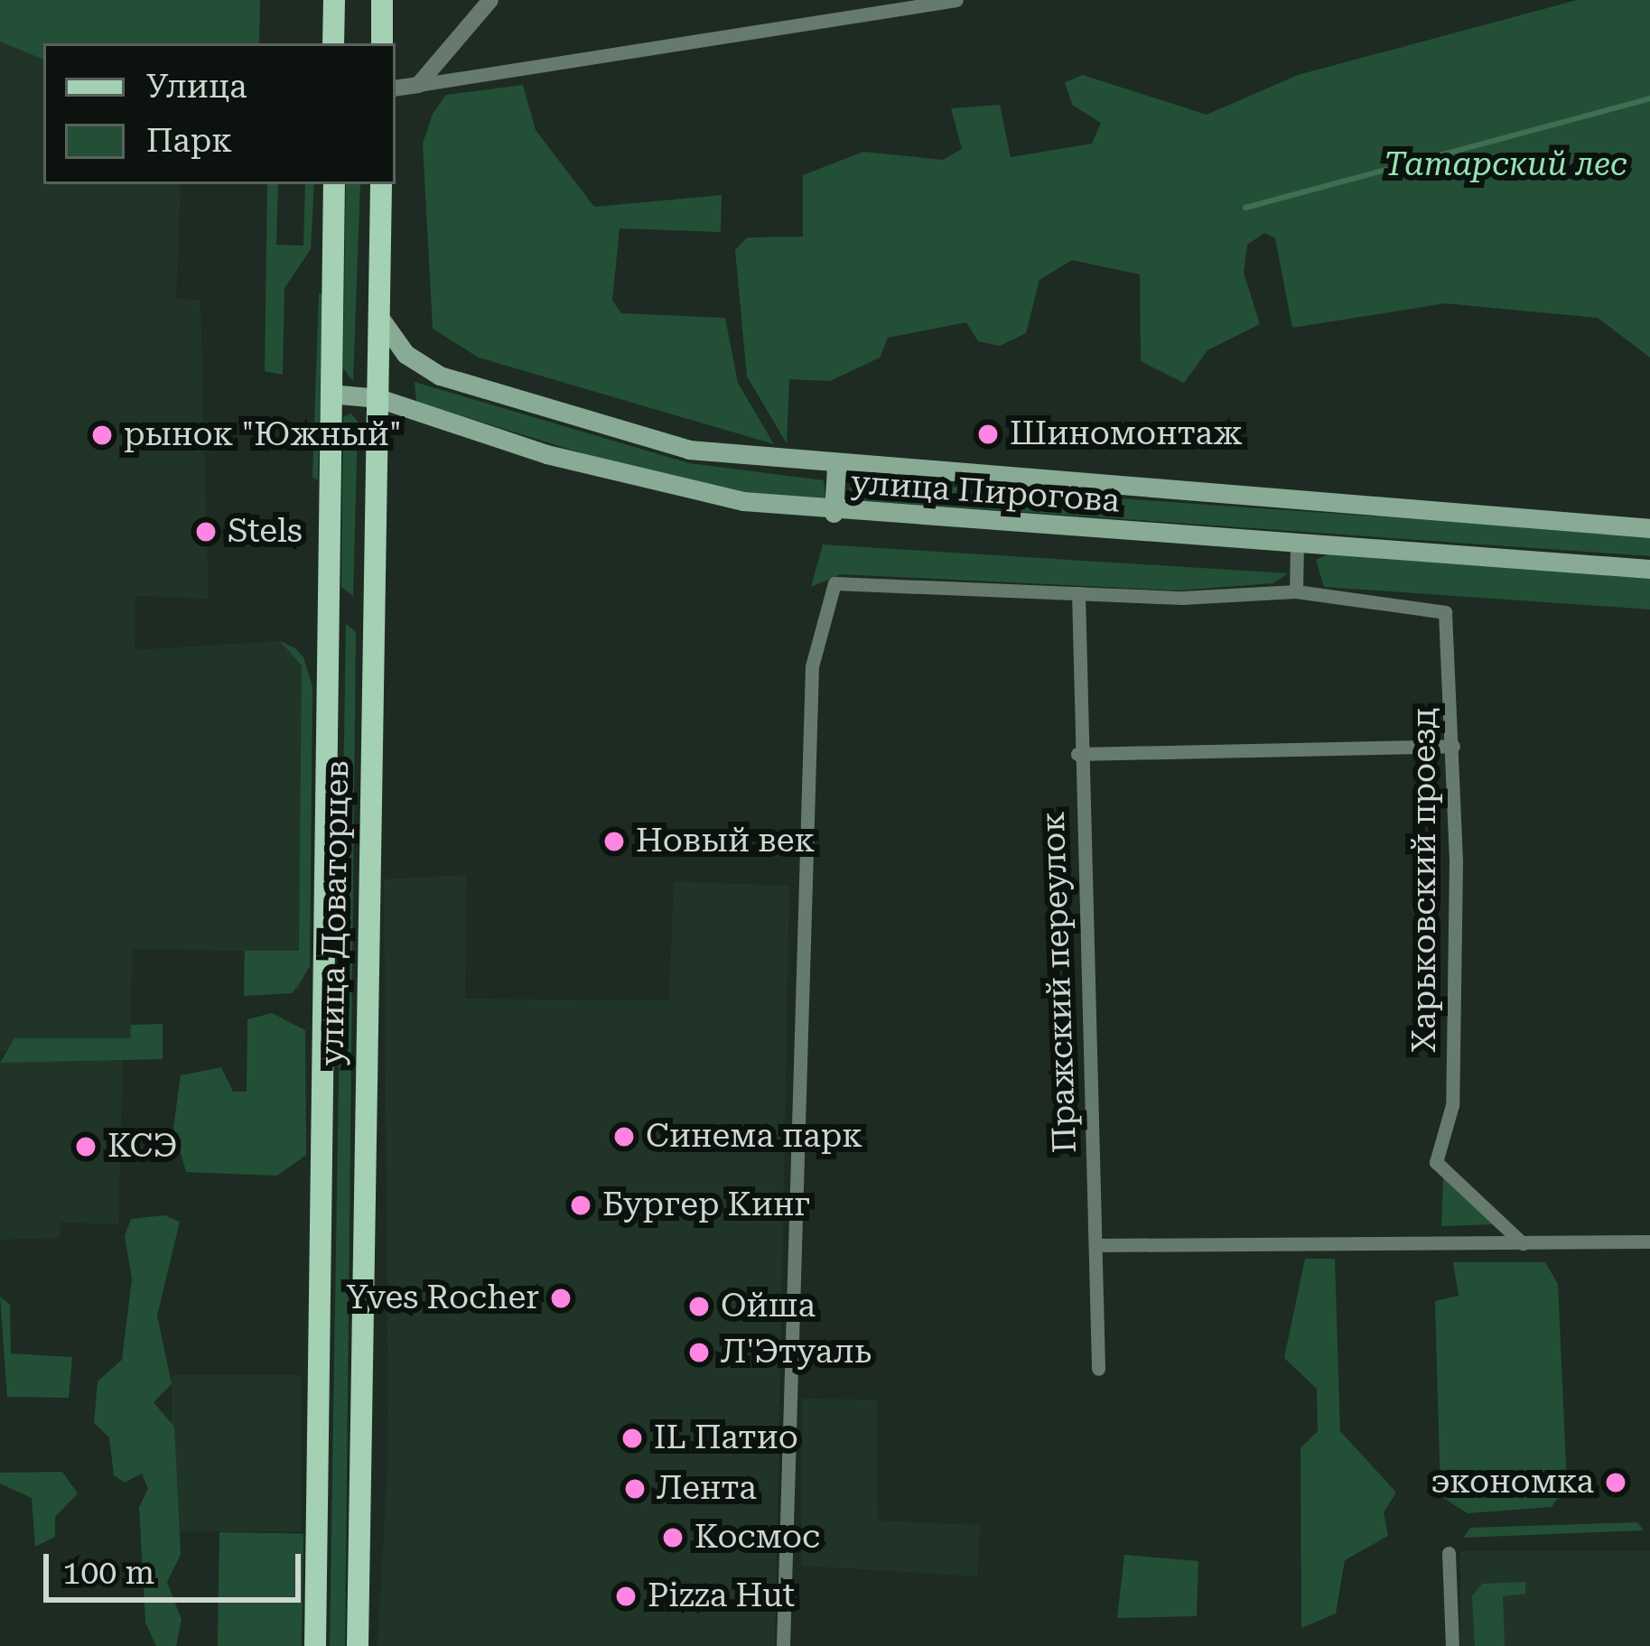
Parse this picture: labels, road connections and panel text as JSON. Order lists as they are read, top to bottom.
{
  "streets": {
    "main road": ["улица Пирогова", "улица Доваторцев"],
    "street": ["Харьковский проезд", "Пражский переулок"]
  },
  "crossings": [
    ["улица Пирогова", "улица Доваторцев"]
  ],
  "parks": ["Татарский лес"],
  "places": [
    "Шиномонтаж",
    "рынок \"Южный\"",
    "Stels",
    "Новый век",
    "Синема парк",
    "КСЭ",
    "Бургер Кинг",
    "Yves Rocher",
    "Ойша",
    "Л'Этуаль",
    "IL Патио",
    "экономка",
    "Лента",
    "Космос",
    "Pizza Hut"
  ],
  "legend": ["Улица", "Парк"],
  "scale_bar": "100 m"
}
